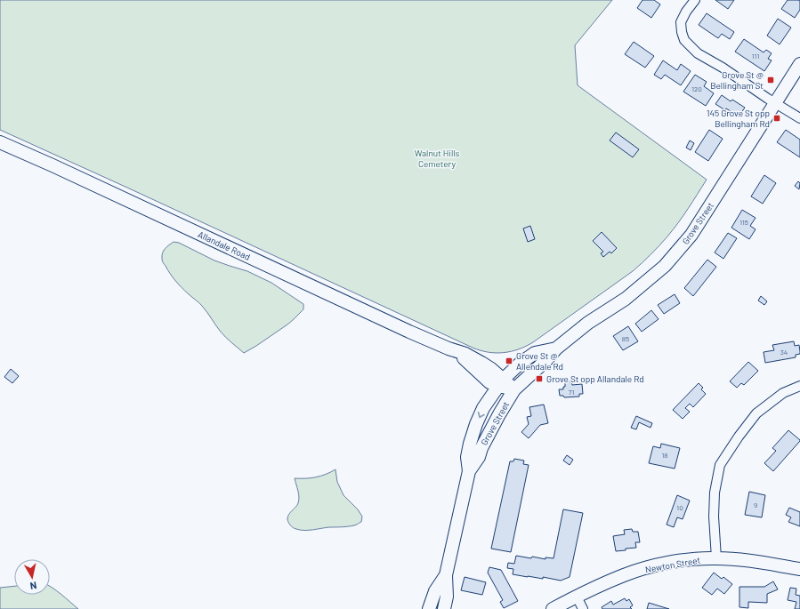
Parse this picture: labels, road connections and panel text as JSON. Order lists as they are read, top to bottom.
{
  "streets": {
    "main road": ["Grove Street", "Allandale Road", "Newton Street"]
  },
  "crossings": [
    ["Grove Street", "Allandale Road"]
  ],
  "parks": ["Walnut Hills Cemetery"],
  "places": {
    "transit": [
      "Grove St @ Bellingham St",
      "145 Grove St opp Bellingham Rd",
      "Grove St @ Allendale Rd",
      "Grove St opp Allandale Rd"
    ]
  },
  "house_numbers": [
    "111",
    "120",
    "115",
    "85",
    "34",
    "71",
    "18",
    "9",
    "10"
  ],
  "north": "bottom"
}
